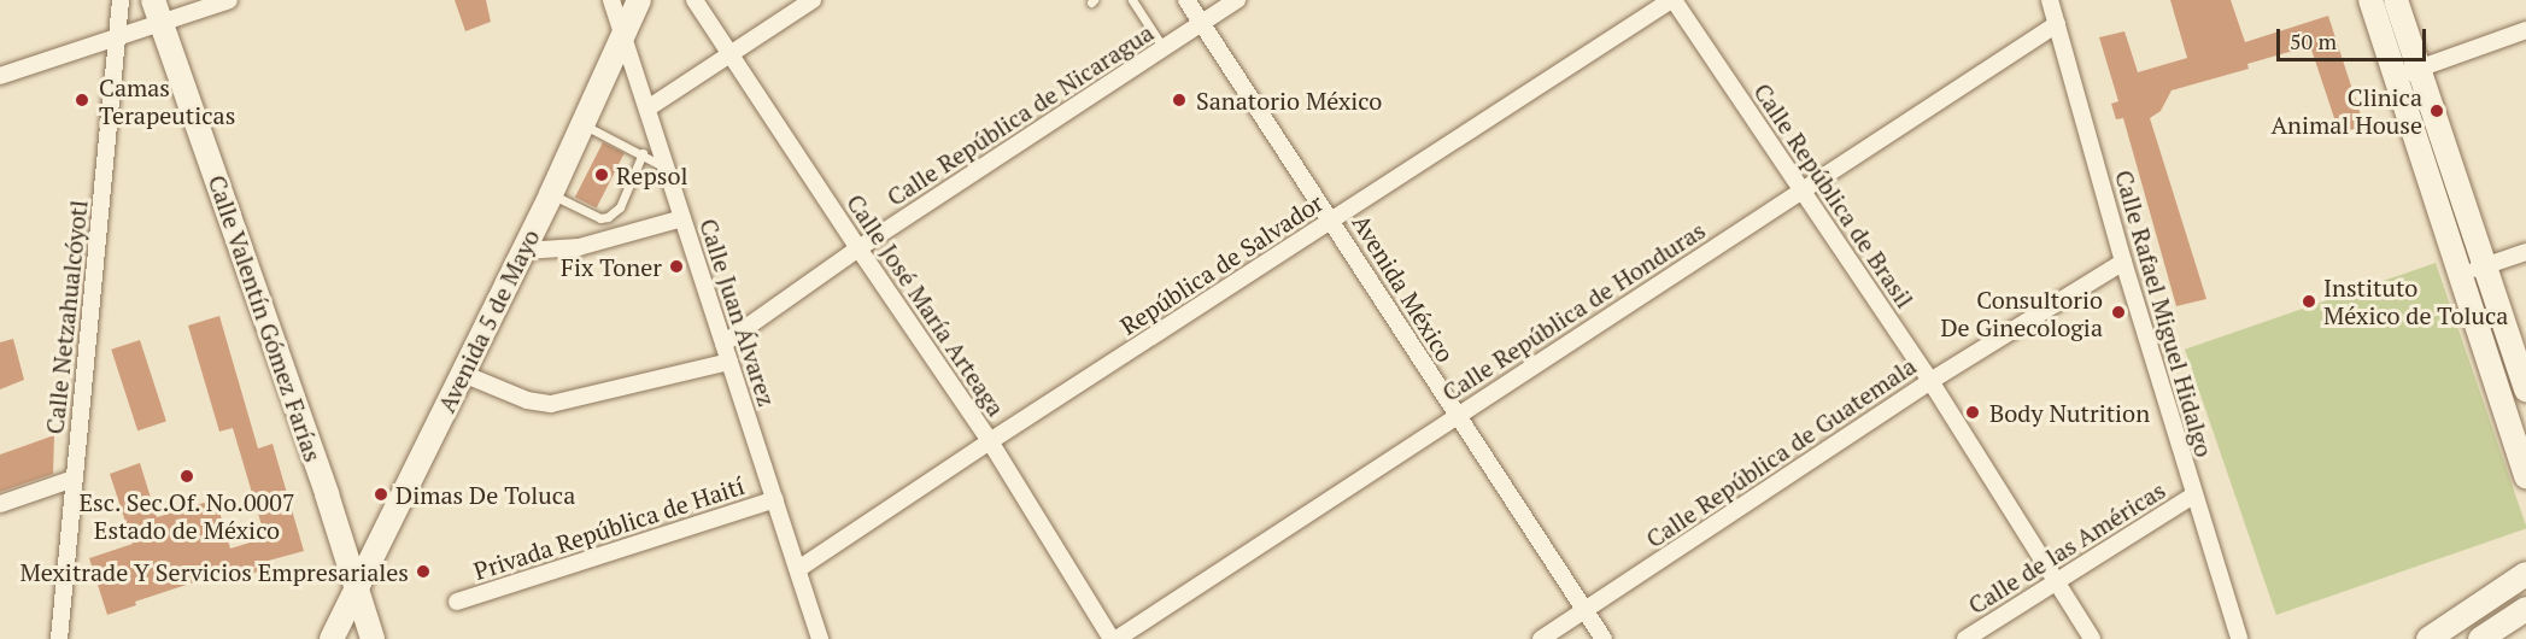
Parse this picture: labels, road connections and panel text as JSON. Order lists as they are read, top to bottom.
{
  "streets": {
    "main road": ["Calle Valentín Gómez Farías", "Avenida 5 de Mayo"],
    "street": [
      "Calle República de Nicaragua",
      "Calle República de Brasil",
      "República de Salvador",
      "Avenida México",
      "Calle José María Arteaga",
      "Calle República de Honduras",
      "Calle Juan Álvarez",
      "Calle Rafael Miguel Hidalgo",
      "Calle Netzahualcóyotl",
      "Calle República de Guatemala",
      "Privada República de Haití",
      "Calle de las Américas"
    ]
  },
  "crossings": [
    ["Calle República de Nicaragua", "Avenida México"],
    ["Calle República de Nicaragua", "Calle José María Arteaga"],
    ["Calle República de Nicaragua", "Calle Juan Álvarez"],
    ["Calle República de Brasil", "República de Salvador"],
    ["Calle República de Brasil", "Calle República de Honduras"],
    ["Calle República de Brasil", "Calle República de Guatemala"],
    ["Calle República de Brasil", "Calle de las Américas"],
    ["República de Salvador", "Avenida México"],
    ["República de Salvador", "Calle José María Arteaga"],
    ["República de Salvador", "Calle Juan Álvarez"],
    ["Avenida México", "Calle República de Honduras"],
    ["Avenida México", "Calle República de Guatemala"],
    ["Calle José María Arteaga", "Calle República de Honduras"],
    ["Calle República de Honduras", "Calle Rafael Miguel Hidalgo"],
    ["Calle Juan Álvarez", "Avenida 5 de Mayo"],
    ["Calle Juan Álvarez", "Privada República de Haití"],
    ["Calle Rafael Miguel Hidalgo", "Calle República de Guatemala"],
    ["Calle Rafael Miguel Hidalgo", "Calle de las Américas"],
    ["Calle Valentín Gómez Farías", "Avenida 5 de Mayo"]
  ],
  "places": [
    "Camas Terapeuticas",
    "Sanatorio México",
    "Clinica Animal House",
    "Repsol",
    "Fix Toner",
    "Instituto México de Toluca",
    "Consultorio De Ginecologia",
    "Body Nutrition",
    "Esc. Sec.Of. No.0007 Estado de México",
    "Dimas De Toluca",
    "Mexitrade Y Servicios Empresariales"
  ],
  "scale_bar": "50 m"
}
